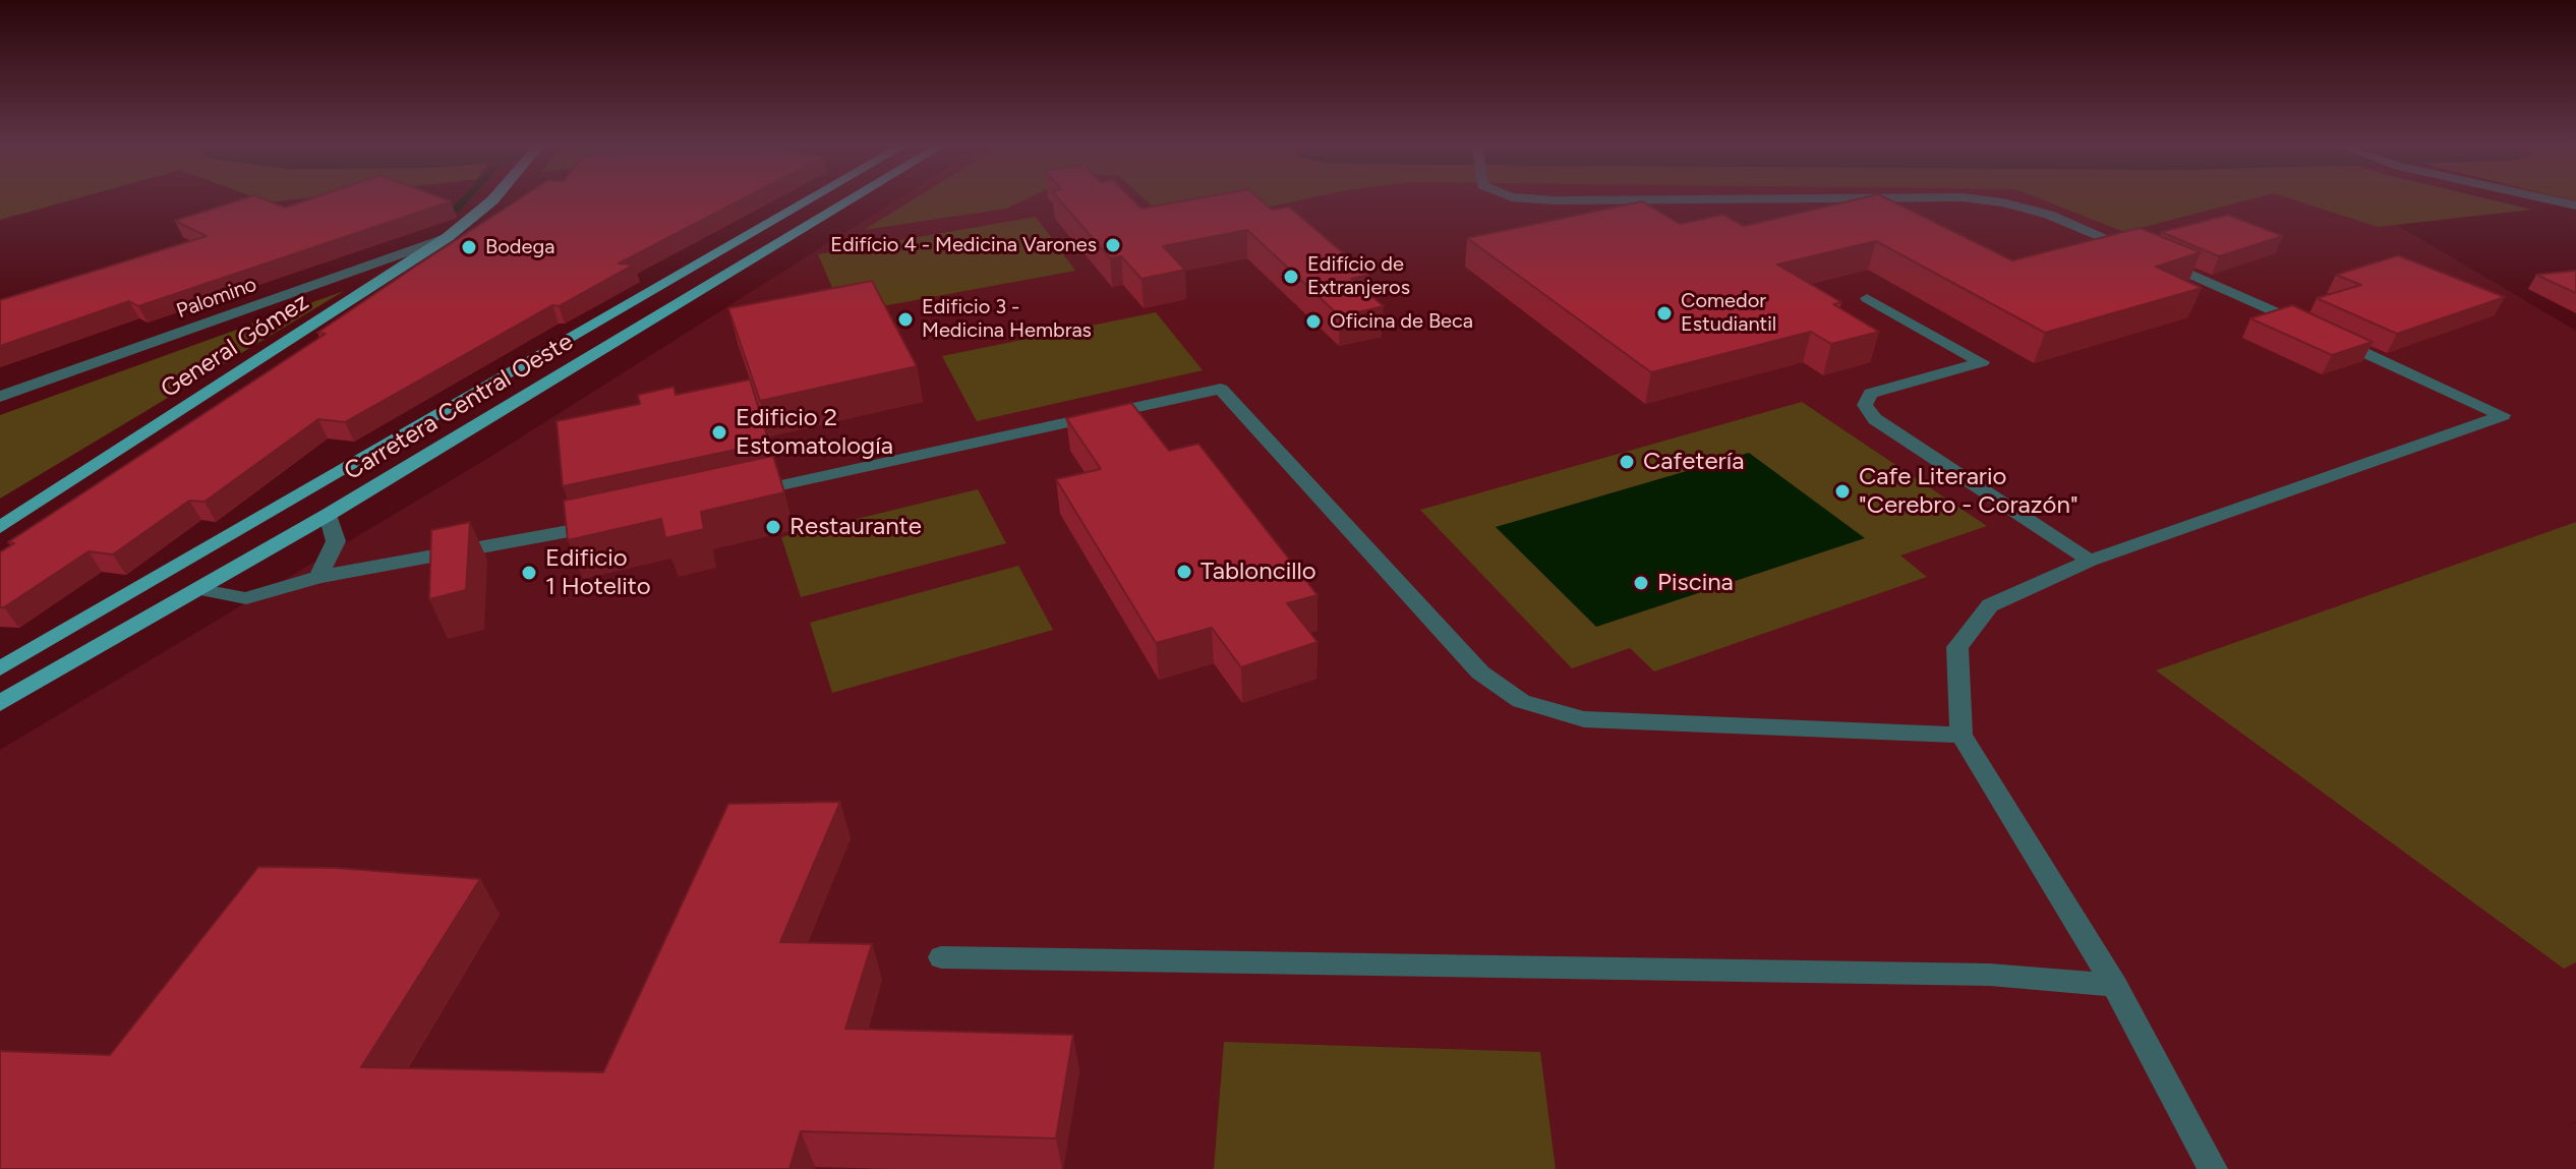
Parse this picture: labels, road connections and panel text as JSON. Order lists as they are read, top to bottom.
{
  "streets": {
    "main road": ["General Gómez", "Carretera Central Oeste"],
    "street": ["Palomino"]
  },
  "crossings": [
    ["Palomino", "General Gómez"]
  ],
  "places": [
    "Edifício 4 - Medicina Varones",
    "Bodega",
    "Edifício de Extranjeros",
    "Comedor Estudiantil",
    "Edificio 3 - Medicina Hembras",
    "Oficina de Beca",
    "Edificio 2 Estomatología",
    "Cafetería",
    "Cafe Literario \"Cerebro - Corazón\"",
    "Restaurante",
    "Tabloncillo",
    "Edificio 1 Hotelito",
    "Piscina"
  ]
}
